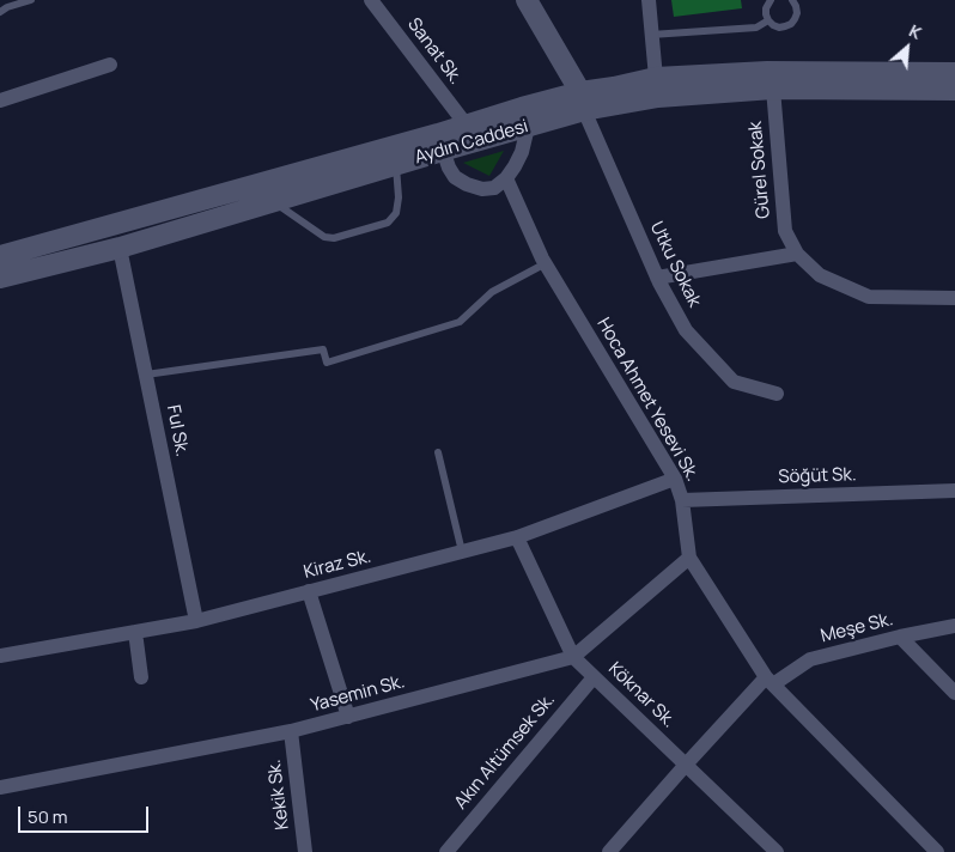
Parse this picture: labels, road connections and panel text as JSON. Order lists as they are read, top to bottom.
{
  "streets": {
    "main road": ["Aydın Caddesi"],
    "street": [
      "Sanat Sk.",
      "Gürel Sokak",
      "Utku Sokak",
      "Hoca Ahmet Yesevi Sk.",
      "Ful Sk.",
      "Söğüt Sk.",
      "Kiraz Sk.",
      "Meşe Sk.",
      "Yasemin Sk.",
      "Köknar Sk.",
      "Akın Altümsek Sk.",
      "Kekik Sk."
    ]
  },
  "crossings": [
    ["Sanat Sk.", "Aydın Caddesi"],
    ["Aydın Caddesi", "Gürel Sokak"],
    ["Aydın Caddesi", "Utku Sokak"],
    ["Aydın Caddesi", "Ful Sk."],
    ["Hoca Ahmet Yesevi Sk.", "Söğüt Sk."],
    ["Hoca Ahmet Yesevi Sk.", "Kiraz Sk."],
    ["Hoca Ahmet Yesevi Sk.", "Meşe Sk."],
    ["Hoca Ahmet Yesevi Sk.", "Yasemin Sk."],
    ["Ful Sk.", "Kiraz Sk."],
    ["Kiraz Sk.", "Köknar Sk."],
    ["Meşe Sk.", "Köknar Sk."],
    ["Yasemin Sk.", "Köknar Sk."],
    ["Yasemin Sk.", "Kekik Sk."],
    ["Köknar Sk.", "Akın Altümsek Sk."]
  ],
  "scale_bar": "50 m",
  "north": "top right"
}
